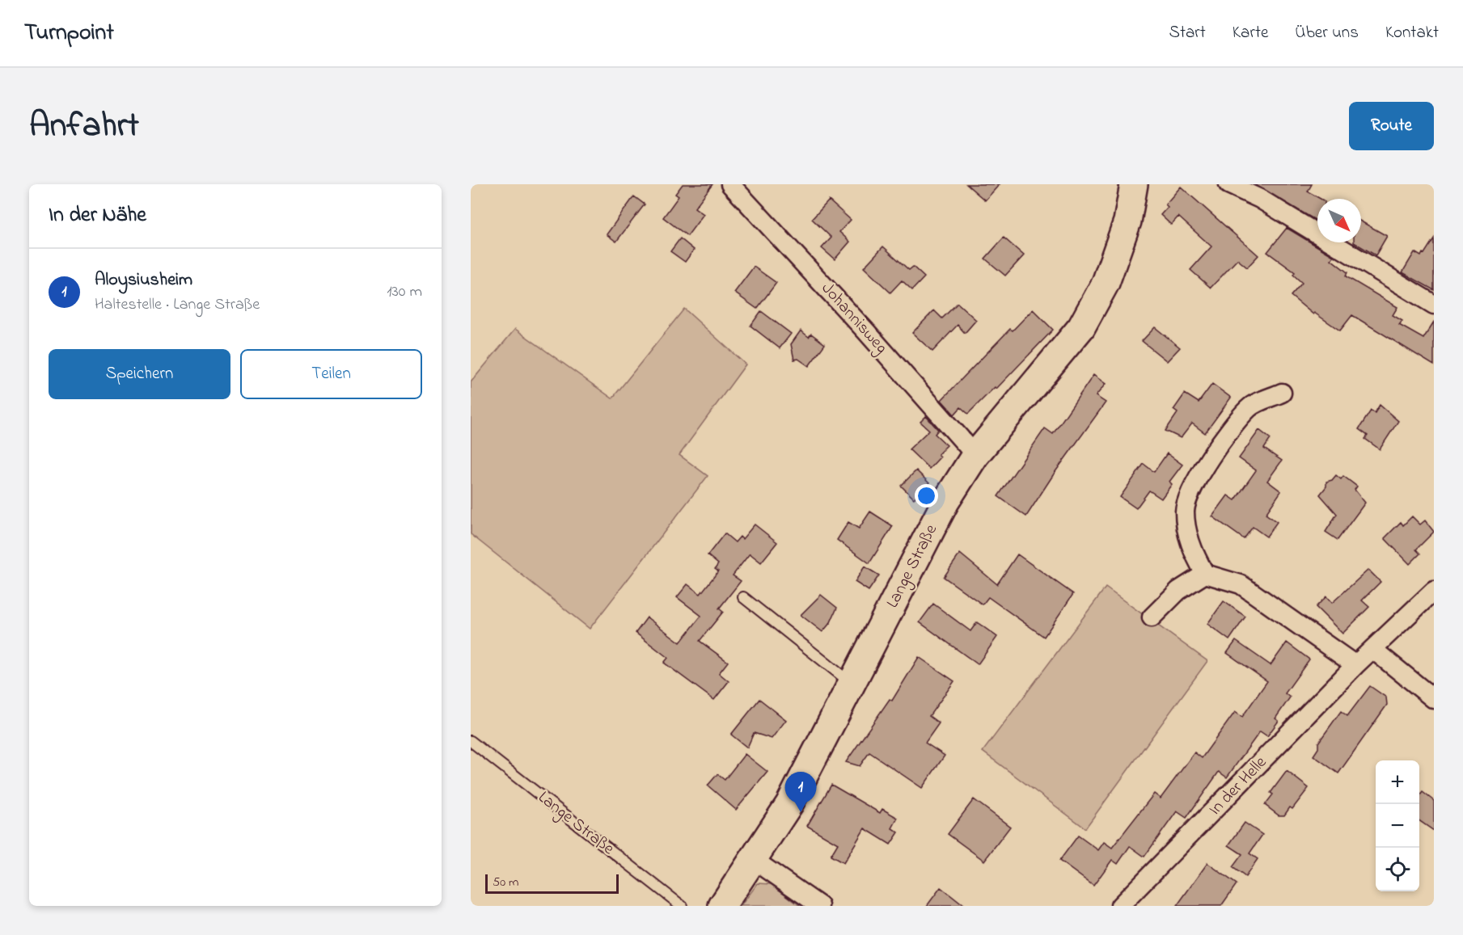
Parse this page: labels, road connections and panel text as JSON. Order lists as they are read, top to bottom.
{
  "streets": {
    "main road": ["Lange Straße"],
    "street": ["Johannisweg", "In der Helle"]
  },
  "crossings": [
    ["Johannisweg", "Lange Straße"]
  ],
  "scale_bar": "50 m",
  "north": "bottom right",
  "page": {
    "header": "Turnpoint",
    "nav": [
      "Start",
      "Karte",
      "Über uns",
      "Kontakt"
    ],
    "title": "Anfahrt",
    "buttons": [
      "Route",
      ["Speichern", "Teilen"]
    ],
    "heading": "In der Nähe",
    "list": [
      {
        "mark": "1",
        "name": "Aloysiusheim",
        "note": "Haltestelle · Lange Straße",
        "value": "130 m"
      }
    ],
    "map_buttons": ["+", "−"],
    "pins": "1",
    "scale": "50 m"
  }
}
